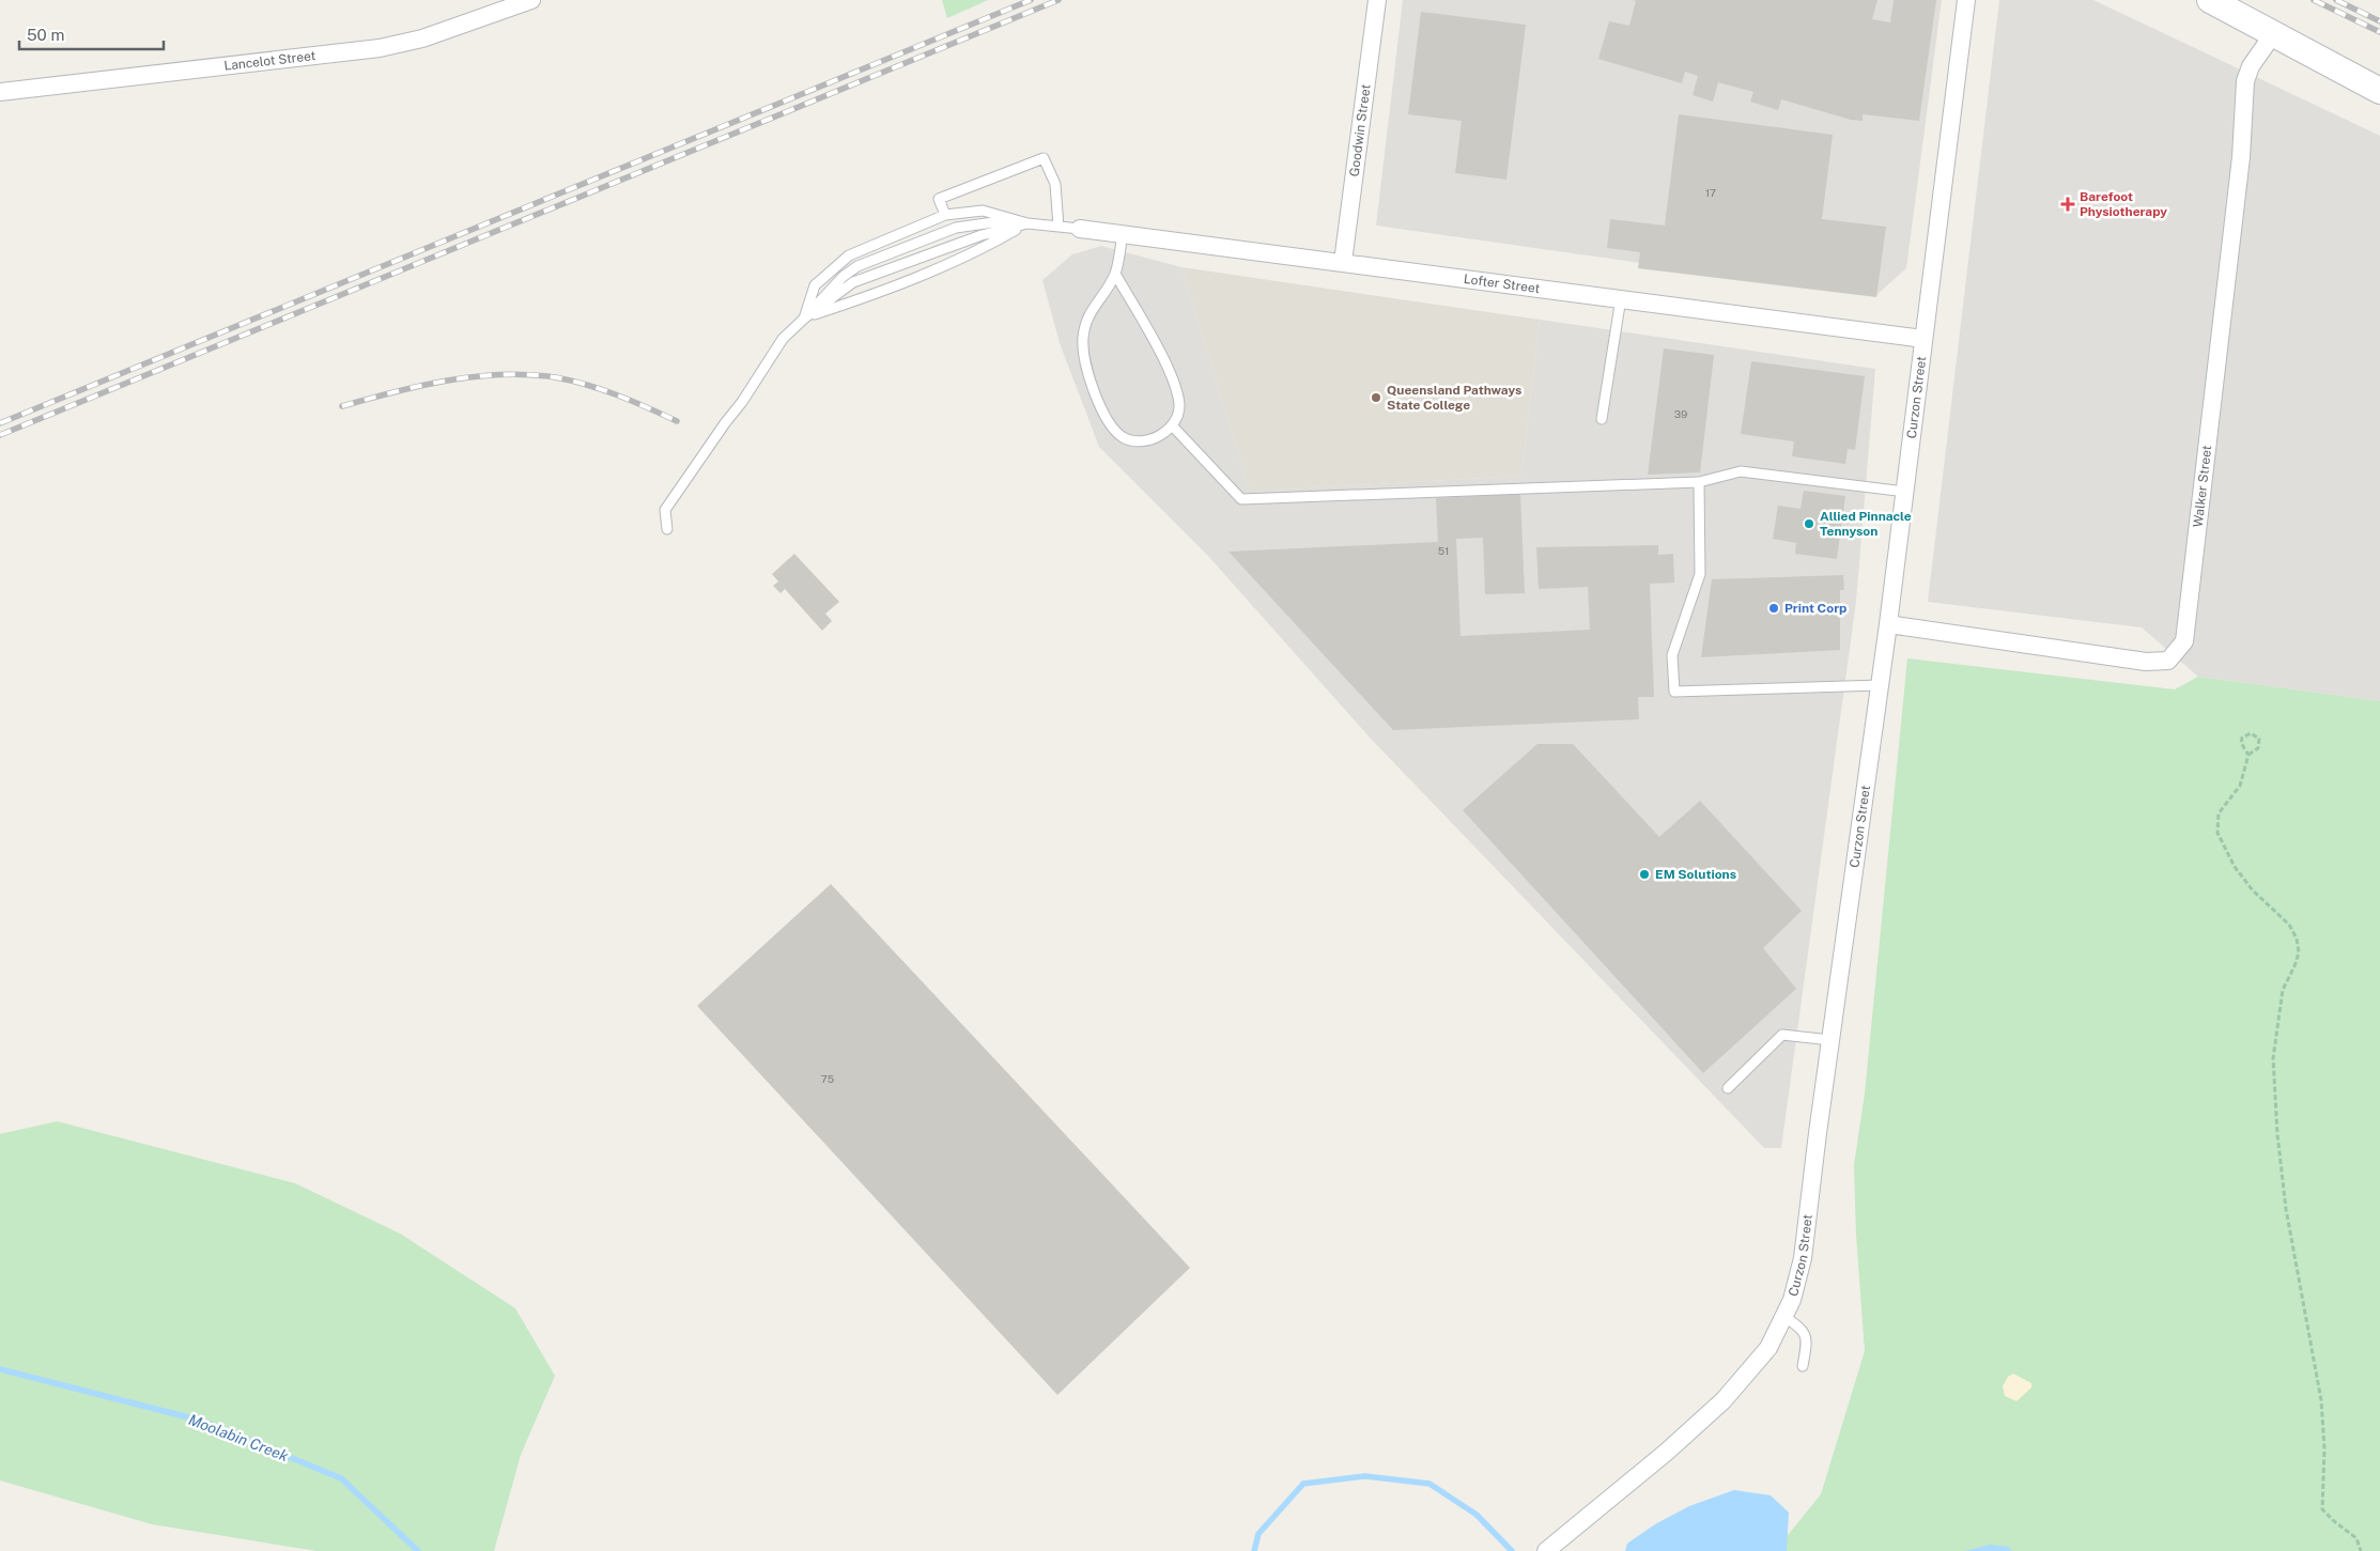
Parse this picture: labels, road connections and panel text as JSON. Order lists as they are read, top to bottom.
{
  "streets": {
    "street": [
      "Lancelot Street",
      "Goodwin Street",
      "Lofter Street",
      "Curzon Street",
      "Walker Street"
    ]
  },
  "crossings": [
    ["Goodwin Street", "Lofter Street"],
    ["Lofter Street", "Curzon Street"],
    ["Curzon Street", "Walker Street"]
  ],
  "water": ["Moolabin Creek"],
  "places": {
    "health": ["Barefoot Physiotherapy"],
    "other": [
      "Queensland Pathways State College",
      "Allied Pinnacle Tennyson",
      "Print Corp",
      "EM Solutions"
    ]
  },
  "house_numbers": [
    "17",
    "39",
    "51",
    "75"
  ],
  "scale_bar": "50 m"
}
